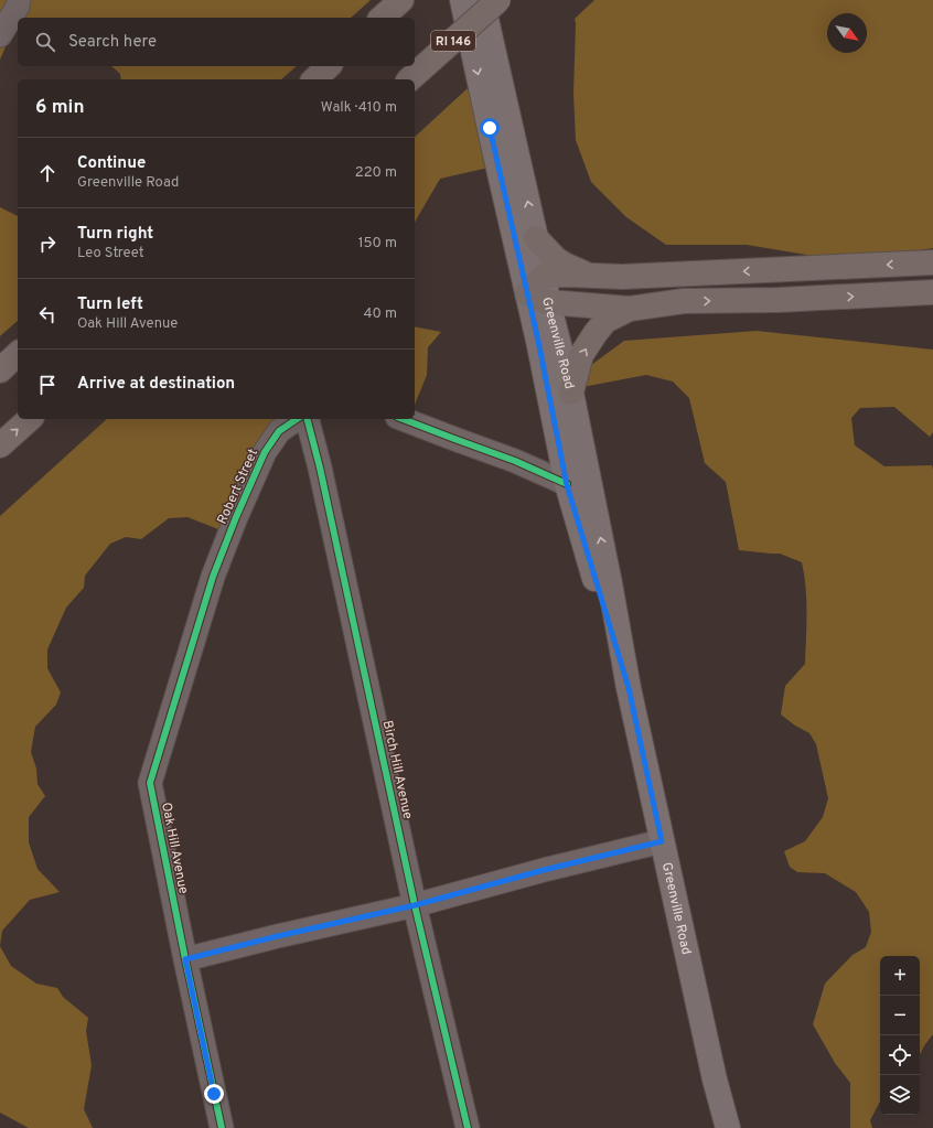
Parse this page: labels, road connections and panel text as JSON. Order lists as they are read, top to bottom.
{
  "streets": {
    "highway": ["RI 146"],
    "main road": ["Greenville Road"],
    "street": ["Robert Street", "Birch Hill Avenue", "Oak Hill Avenue"]
  },
  "crossings": [
    ["Robert Street", "Oak Hill Avenue"]
  ],
  "north": "bottom right",
  "page": {
    "search": "Search here",
    "heading": ["6 min", "Walk · 410 m"],
    "list": [
      ["Continue", "Greenville Road", "220 m"],
      ["Turn right", "Leo Street", "150 m"],
      ["Turn left", "Oak Hill Avenue", "40 m"],
      "Arrive at destination"
    ],
    "map_buttons": ["+", "−"]
  }
}
